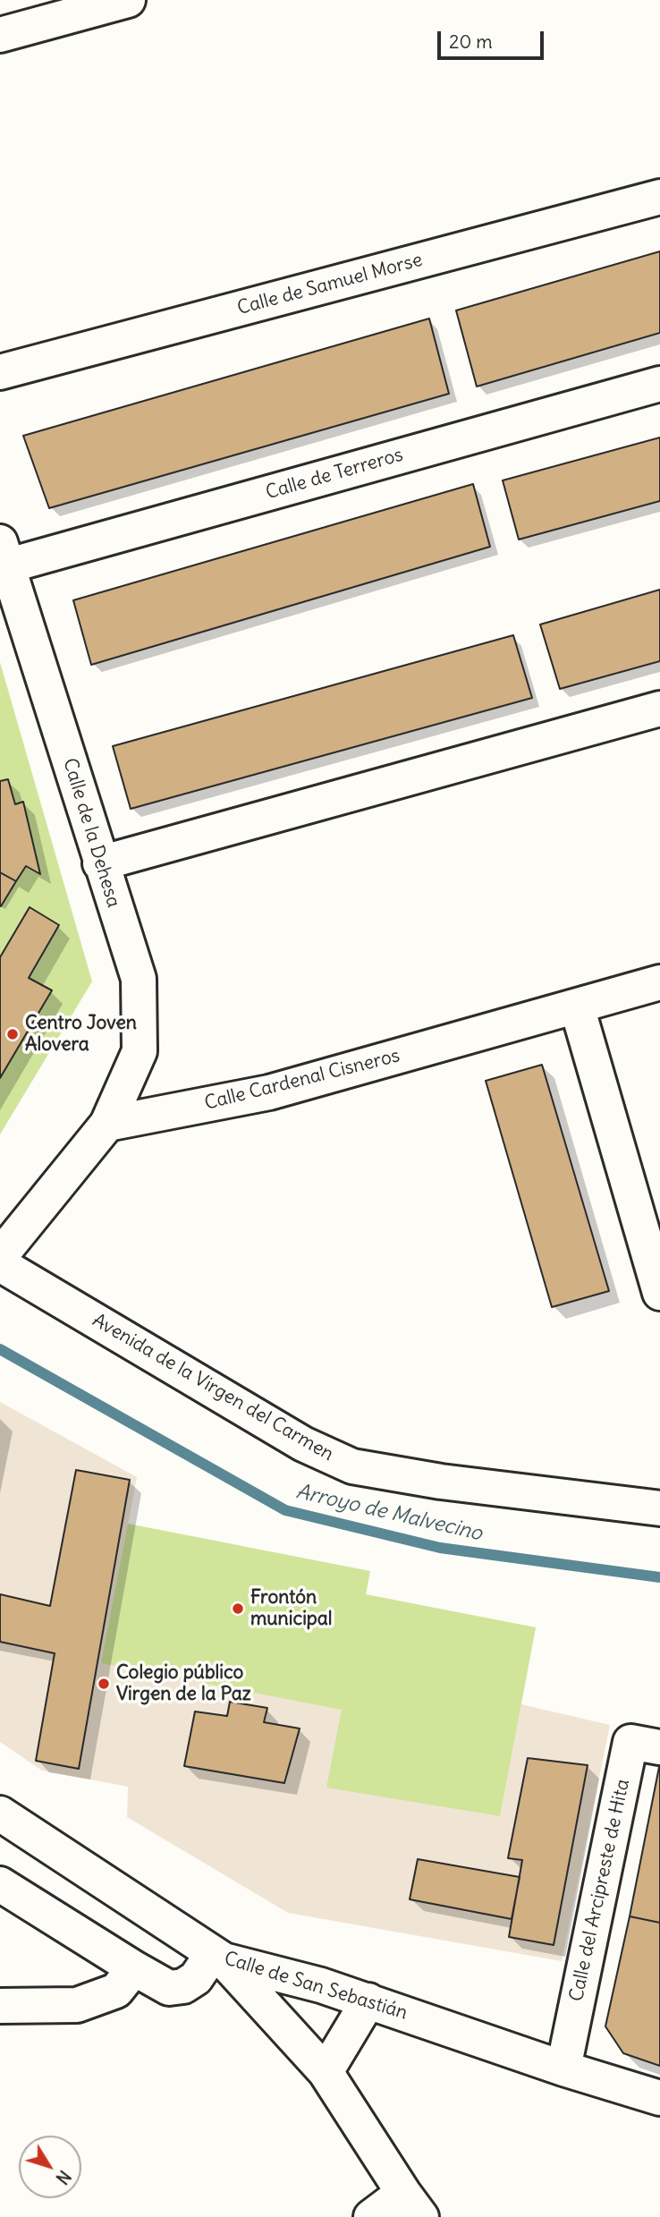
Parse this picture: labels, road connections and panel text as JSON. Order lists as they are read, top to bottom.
{
  "streets": {
    "street": [
      "Calle de Samuel Morse",
      "Calle de Terreros",
      "Calle de la Dehesa",
      "Calle Cardenal Cisneros",
      "Avenida de la Virgen del Carmen",
      "Calle del Arcipreste de Hita",
      "Calle de San Sebastián"
    ]
  },
  "crossings": [
    ["Calle de Terreros", "Calle de la Dehesa"],
    ["Calle de la Dehesa", "Calle Cardenal Cisneros"],
    ["Calle del Arcipreste de Hita", "Calle de San Sebastián"]
  ],
  "water": ["Arroyo de Malvecino"],
  "places": ["Centro Joven Alovera", "Frontón municipal", "Colegio público Virgen de la Paz"],
  "scale_bar": "20 m",
  "north": "bottom right"
}
